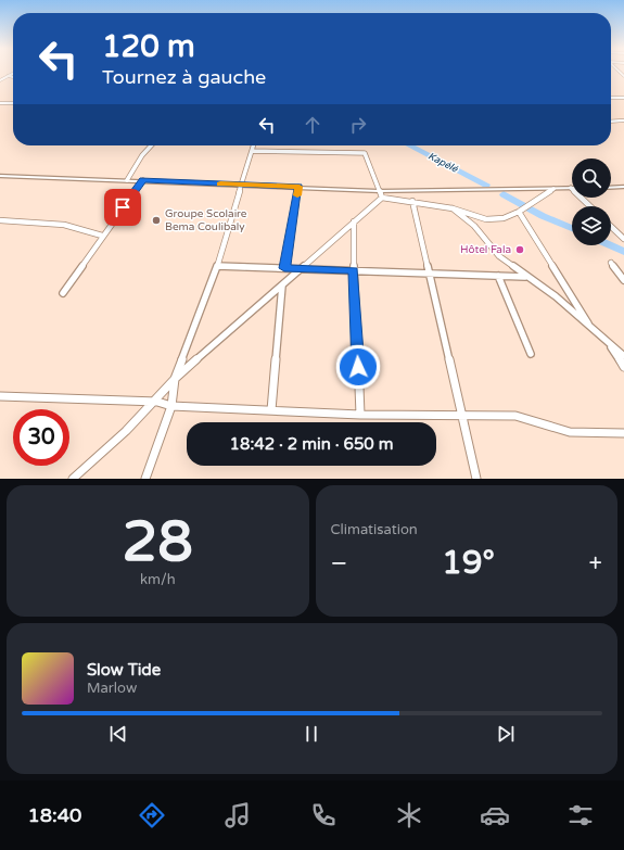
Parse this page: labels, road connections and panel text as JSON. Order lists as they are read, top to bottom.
{
  "water": ["Kapélé"],
  "places": ["Groupe Scolaire Bema Coulibaly", "Hôtel Fala"],
  "page": {
    "turn": ["120 m", "Tournez à gauche"],
    "limit": "30",
    "trip": "18:42 · 2 min · 650 m",
    "tile": [
      ["28", "km/h"],
      "Climatisation"
    ],
    "heat": ["−", "19°", "+"],
    "song": ["Slow Tide", "Marlow"],
    "tabs": "18:40"
  }
}
